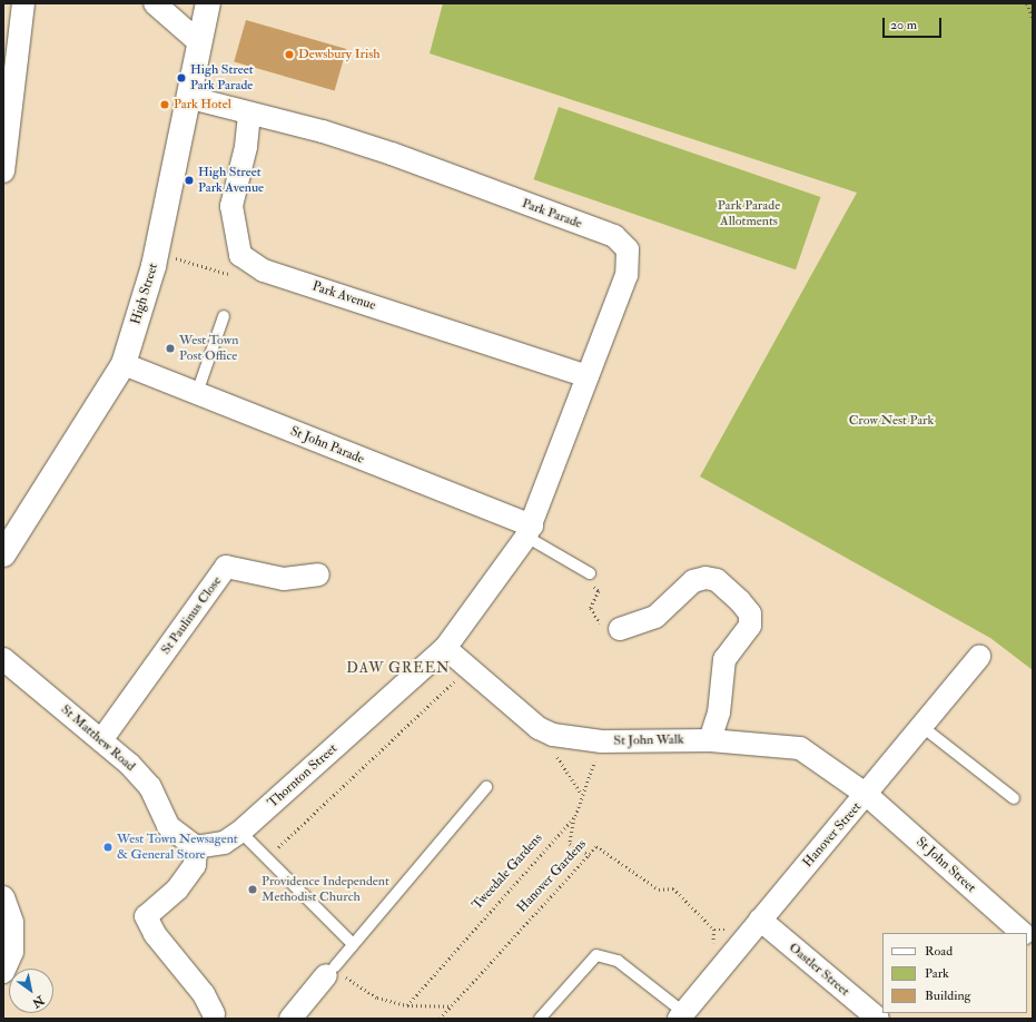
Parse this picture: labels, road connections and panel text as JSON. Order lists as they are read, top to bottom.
{
  "streets": {
    "street": [
      "Park Parade",
      "High Street",
      "Park Avenue",
      "St John Parade",
      "St Paulinus Close",
      "St Matthew Road",
      "St John Walk",
      "Thornton Street",
      "Hanover Street",
      "St John Street",
      "Oastler Street"
    ],
    "path": ["Tweedale Gardens", "Hanover Gardens"]
  },
  "crossings": [
    ["Park Parade", "High Street"],
    ["Park Parade", "Park Avenue"],
    ["Park Parade", "St John Parade"],
    ["Park Parade", "Thornton Street"],
    ["High Street", "St John Parade"],
    ["St John Parade", "Thornton Street"],
    ["St Paulinus Close", "St Matthew Road"],
    ["St Matthew Road", "Thornton Street"],
    ["St John Walk", "Thornton Street"],
    ["St John Walk", "Hanover Street"],
    ["St John Walk", "St John Street"],
    ["St John Walk", "Tweedale Gardens"],
    ["Hanover Street", "St John Street"],
    ["Hanover Street", "Hanover Gardens"],
    ["Hanover Street", "Oastler Street"]
  ],
  "districts": ["DAW GREEN"],
  "parks": ["Park Parade Allotments", "Crow Nest Park"],
  "places": [
    "Dewsbury Irish",
    "High Street Park Parade",
    "Park Hotel",
    "High Street Park Avenue",
    "West Town Post Office",
    "West Town Newsagent & General Store",
    "Providence Independent Methodist Church"
  ],
  "legend": ["Road", "Park", "Building"],
  "scale_bar": "20 m",
  "north": "bottom right"
}
